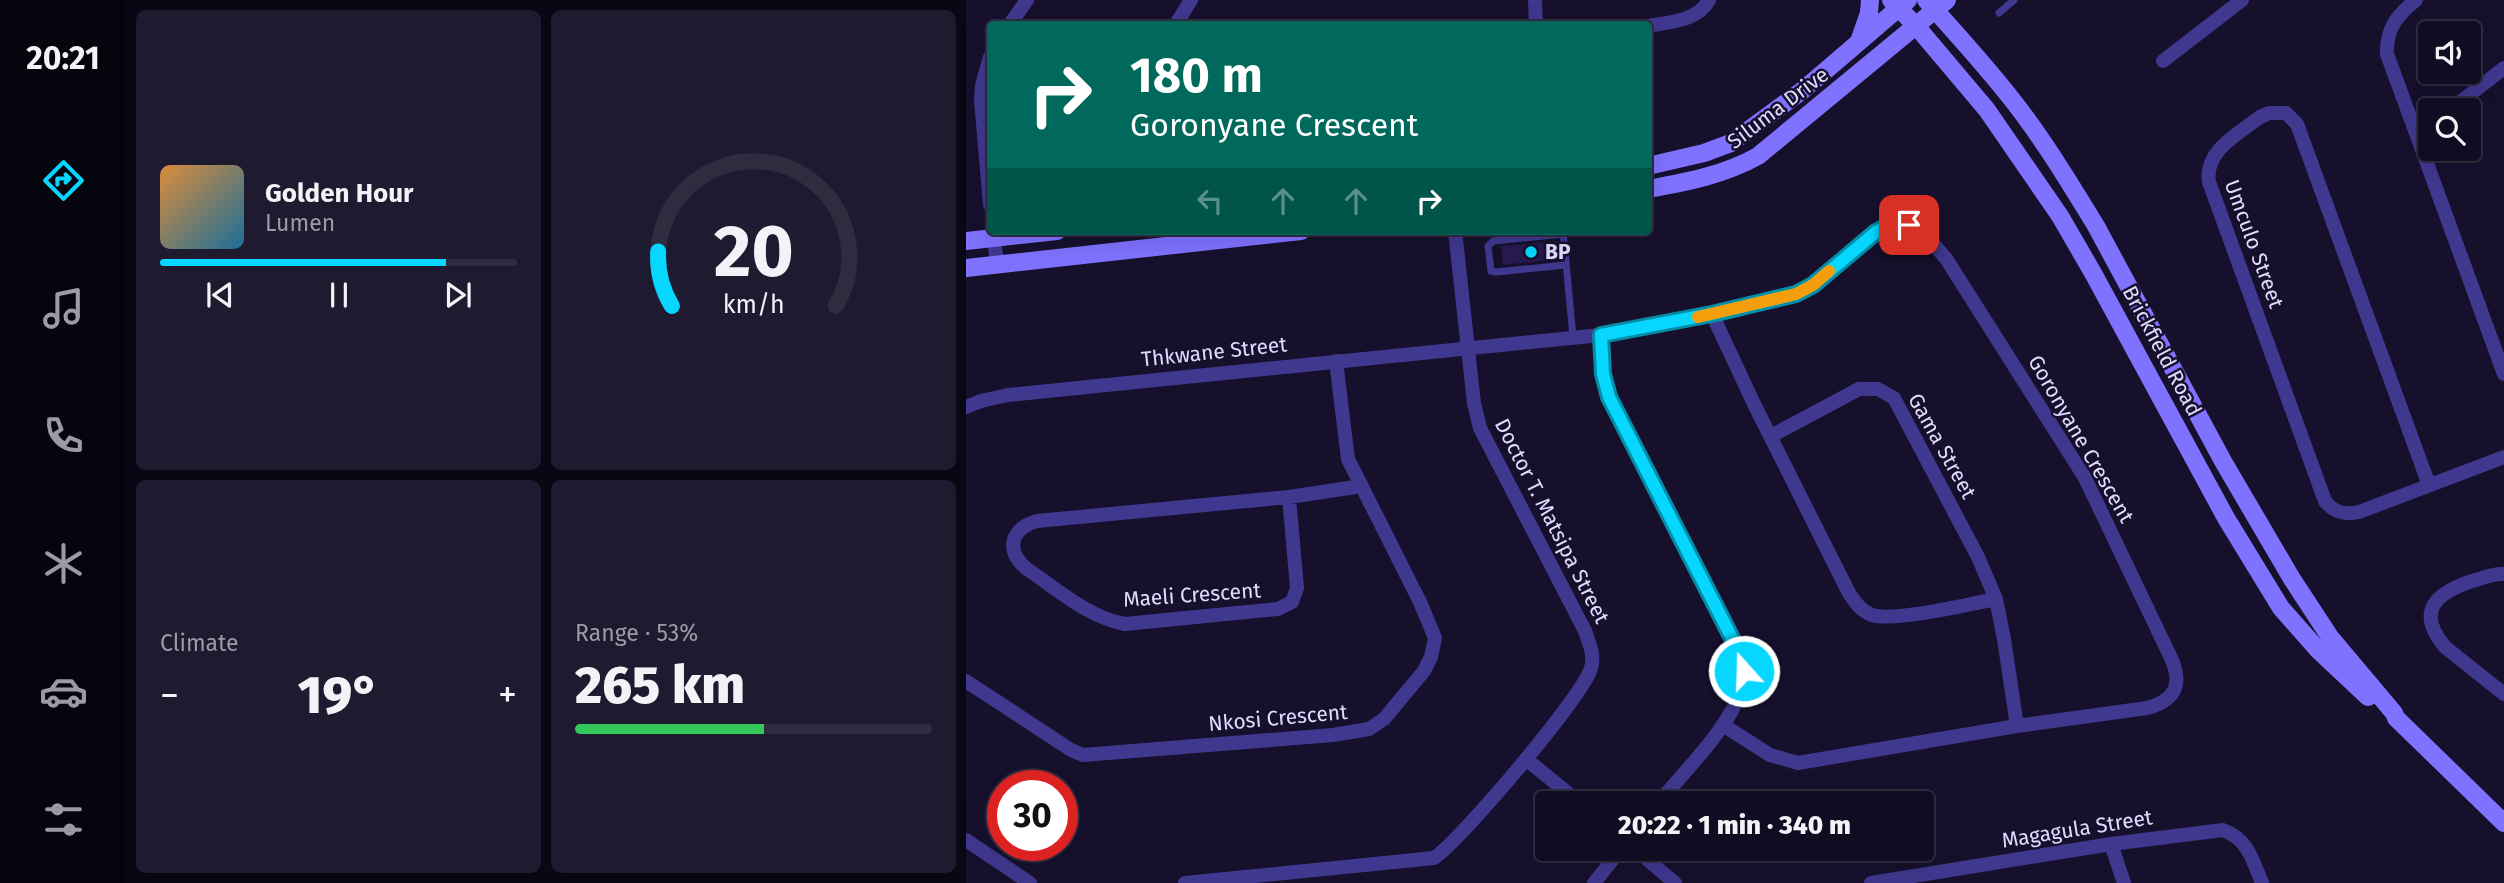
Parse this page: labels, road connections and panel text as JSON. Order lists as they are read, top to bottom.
{
  "streets": {
    "main road": ["Siluma Drive", "Brickfield Road"],
    "street": [
      "Umculo Street",
      "Thkwane Street",
      "Goronyane Crescent",
      "Gama Street",
      "Doctor T. Matsipa Street",
      "Maeli Crescent",
      "Nkosi Crescent",
      "Magagula Street"
    ]
  },
  "crossings": [
    ["Siluma Drive", "Brickfield Road"],
    ["Thkwane Street", "Goronyane Crescent"],
    ["Thkwane Street", "Doctor T. Matsipa Street"],
    ["Thkwane Street", "Nkosi Crescent"],
    ["Goronyane Crescent", "Gama Street"],
    ["Goronyane Crescent", "Doctor T. Matsipa Street"],
    ["Maeli Crescent", "Nkosi Crescent"]
  ],
  "places": ["BP"],
  "page": {
    "tabs": "20:21",
    "turn": ["180 m", "Goronyane Crescent"],
    "song": ["Golden Hour", "Lumen"],
    "tile": [
      "Climate",
      ["Range · 53%", "265 km"]
    ],
    "heat": ["−", "19°", "+"],
    "limit": "30",
    "trip": "20:22 · 1 min · 340 m",
    "gauge": ["20", "km/h"]
  }
}
